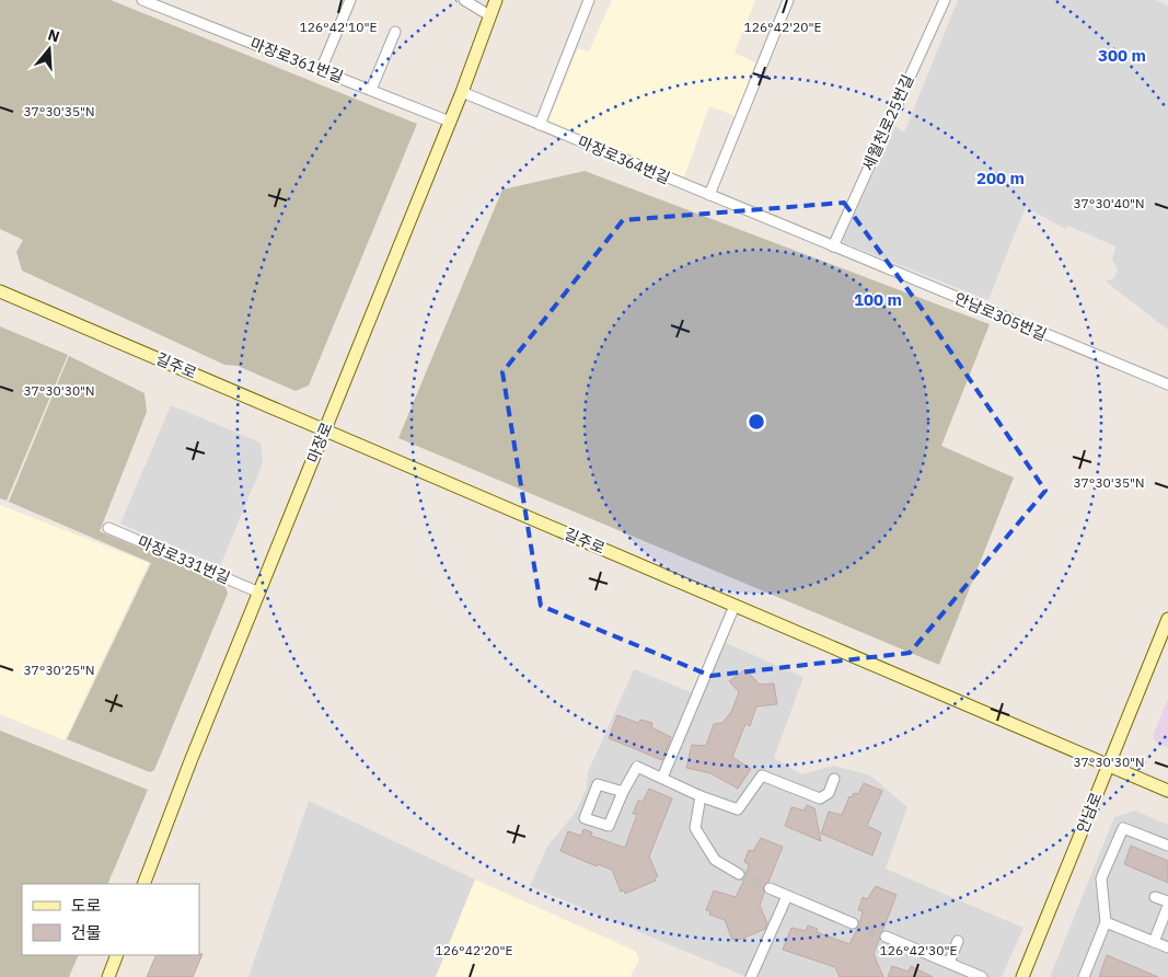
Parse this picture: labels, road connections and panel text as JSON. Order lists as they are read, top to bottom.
{
  "streets": {
    "main road": ["길주로", "마장로", "안남로"],
    "street": [
      "마장로361번길",
      "세월천로25번길",
      "마장로364번길",
      "안남로305번길",
      "마장로331번길"
    ]
  },
  "crossings": [
    ["마장로361번길", "마장로"],
    ["세월천로25번길", "마장로364번길"],
    ["세월천로25번길", "안남로305번길"],
    ["마장로364번길", "안남로305번길"],
    ["마장로364번길", "마장로"],
    ["길주로", "마장로"],
    ["길주로", "안남로"],
    ["마장로", "마장로331번길"]
  ],
  "legend": ["도로", "건물"],
  "north": "top",
  "coordinates": [
    "126°42'10\"E",
    "126°42'20\"E",
    "37°30'35\"N",
    "37°30'40\"N",
    "37°30'30\"N",
    "37°30'25\"N",
    "126°42'30\"E"
  ],
  "rings": ["300 m", "200 m", "100 m"]
}
